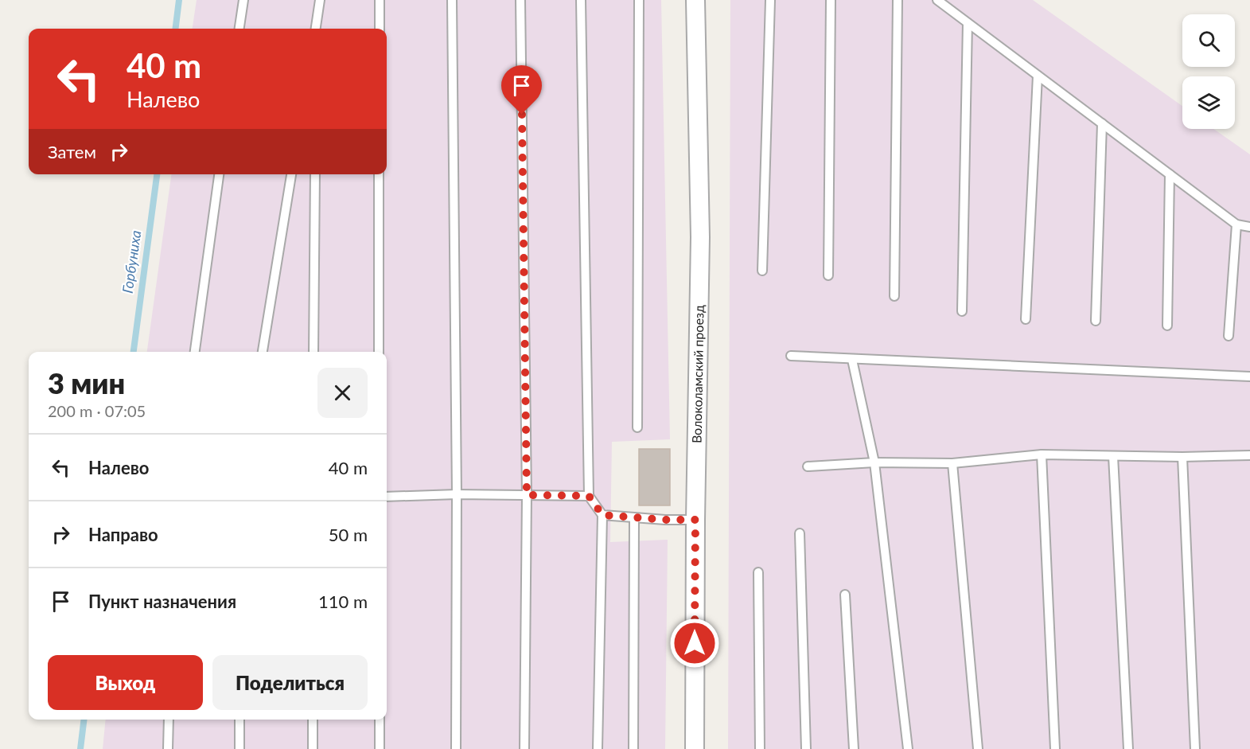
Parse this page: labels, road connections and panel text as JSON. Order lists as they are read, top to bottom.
{
  "streets": {
    "street": ["Волоколамский проезд"]
  },
  "water": ["Горбуниха"],
  "page": {
    "turn": ["40 m", "Налево"],
    "then": "Затем",
    "heading": ["3 мин", "200 m · 07:05"],
    "list": [
      {
        "name": "Налево",
        "value": "40 m"
      },
      {
        "name": "Направо",
        "value": "50 m"
      },
      {
        "name": "Пункт назначения",
        "value": "110 m"
      }
    ],
    "buttons": ["Выход", "Поделиться"]
  }
}
